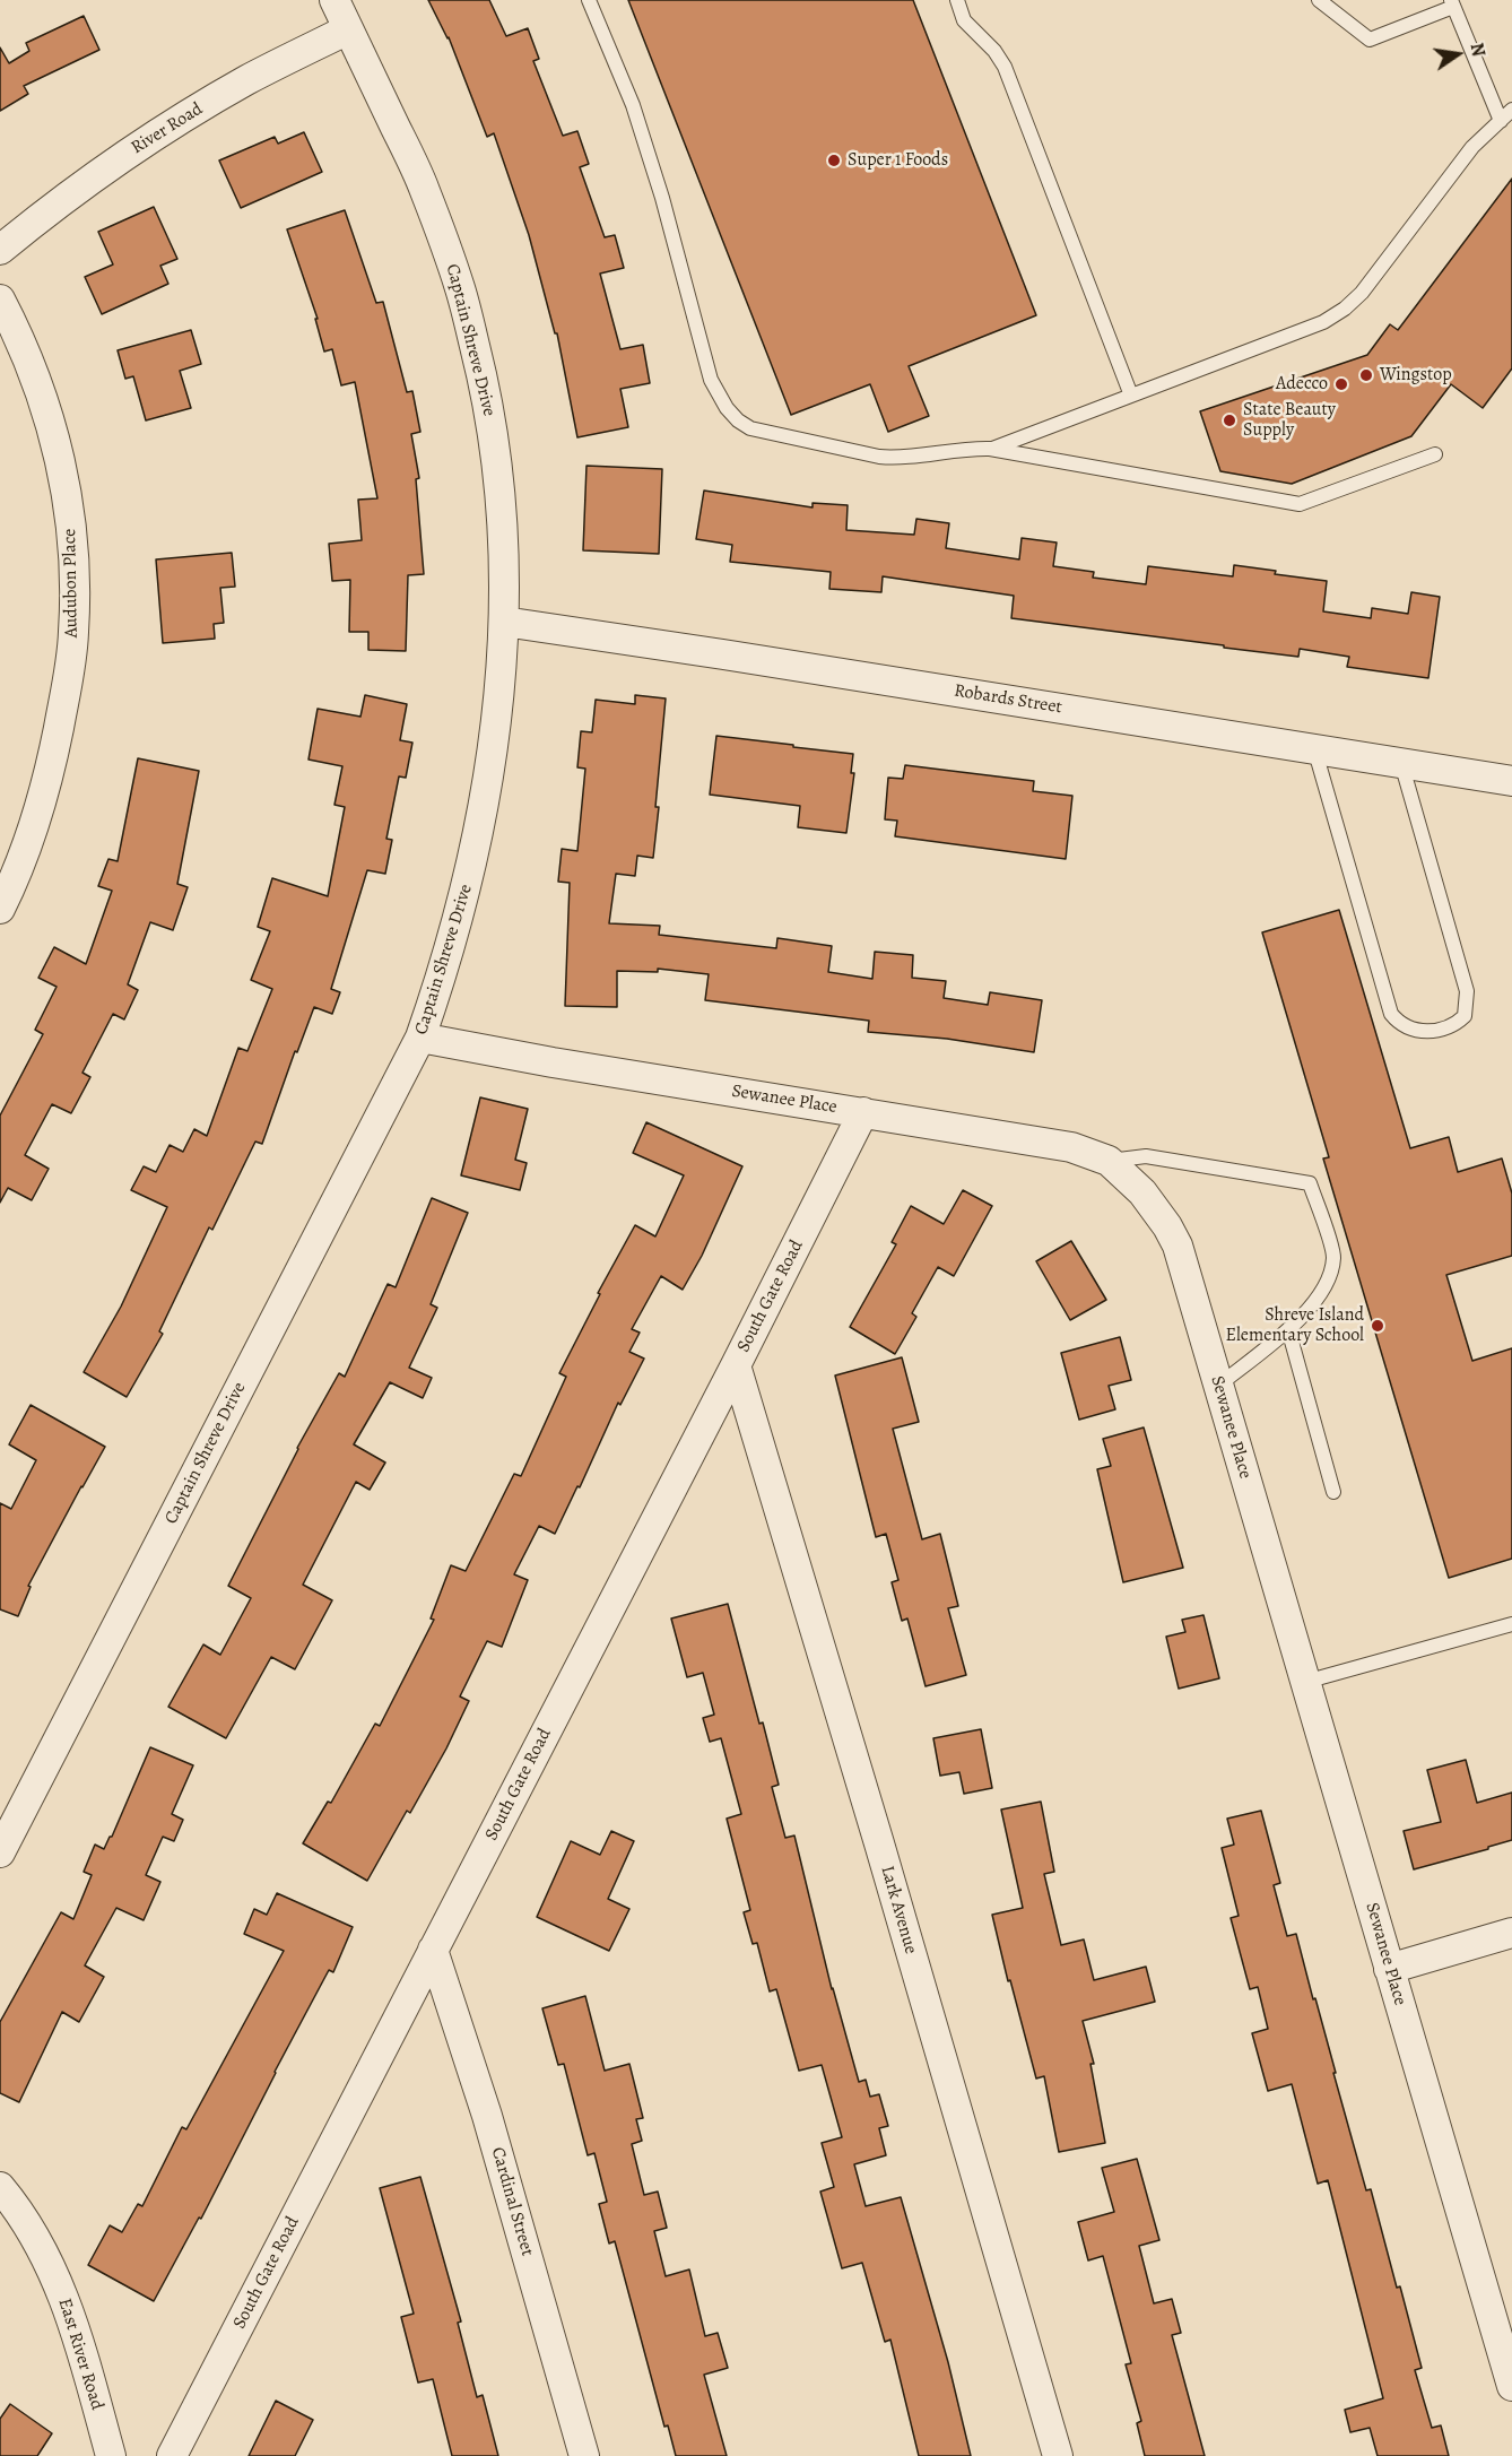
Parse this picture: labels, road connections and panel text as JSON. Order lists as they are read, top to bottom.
{
  "streets": {
    "street": [
      "River Road",
      "Captain Shreve Drive",
      "Audubon Place",
      "Robards Street",
      "Sewanee Place",
      "South Gate Road",
      "Lark Avenue",
      "Cardinal Street",
      "East River Road"
    ]
  },
  "crossings": [
    ["River Road", "Captain Shreve Drive"],
    ["Captain Shreve Drive", "Robards Street"],
    ["Captain Shreve Drive", "Sewanee Place"],
    ["Sewanee Place", "South Gate Road"],
    ["South Gate Road", "Lark Avenue"],
    ["South Gate Road", "Cardinal Street"]
  ],
  "places": [
    "Super 1 Foods",
    "Wingstop",
    "Adecco",
    "State Beauty Supply",
    "Shreve Island Elementary School"
  ],
  "north": "right"
}
